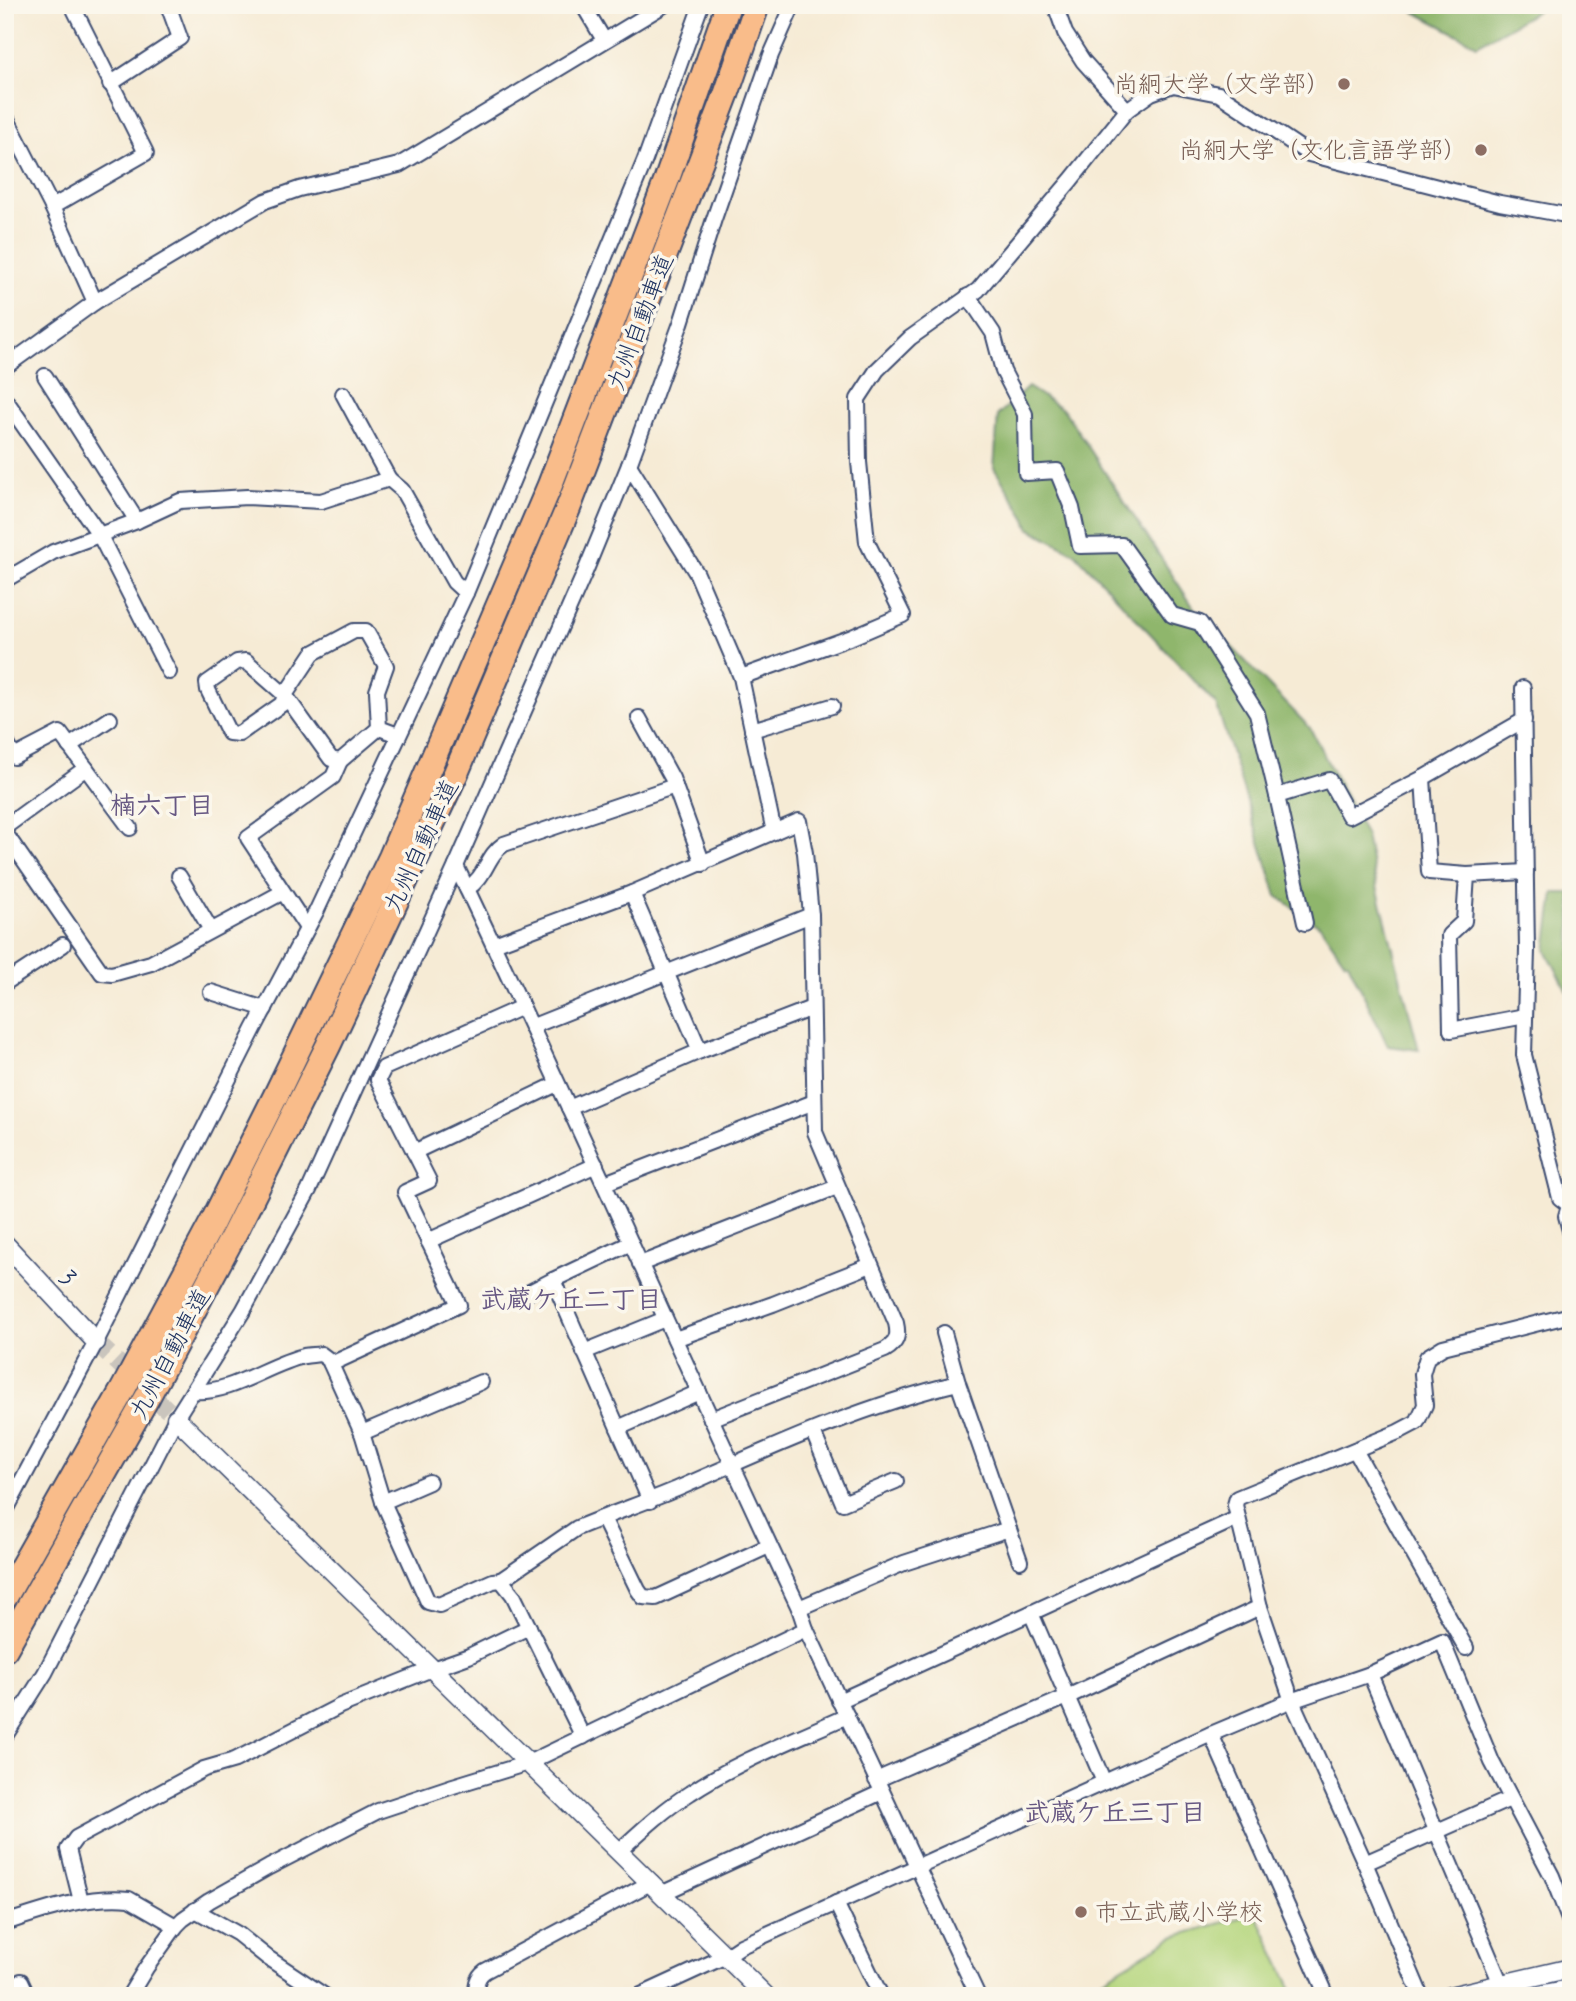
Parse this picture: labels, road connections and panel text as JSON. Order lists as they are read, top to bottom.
{
  "streets": {
    "highway": ["九州自動車道"],
    "street": ["3"]
  },
  "districts": ["楠六丁目", "武蔵ケ丘二丁目", "武蔵ケ丘三丁目"],
  "places": ["尚絅大学（文学部）", "尚絅大学（文化言語学部）", "市立武蔵小学校"]
}
